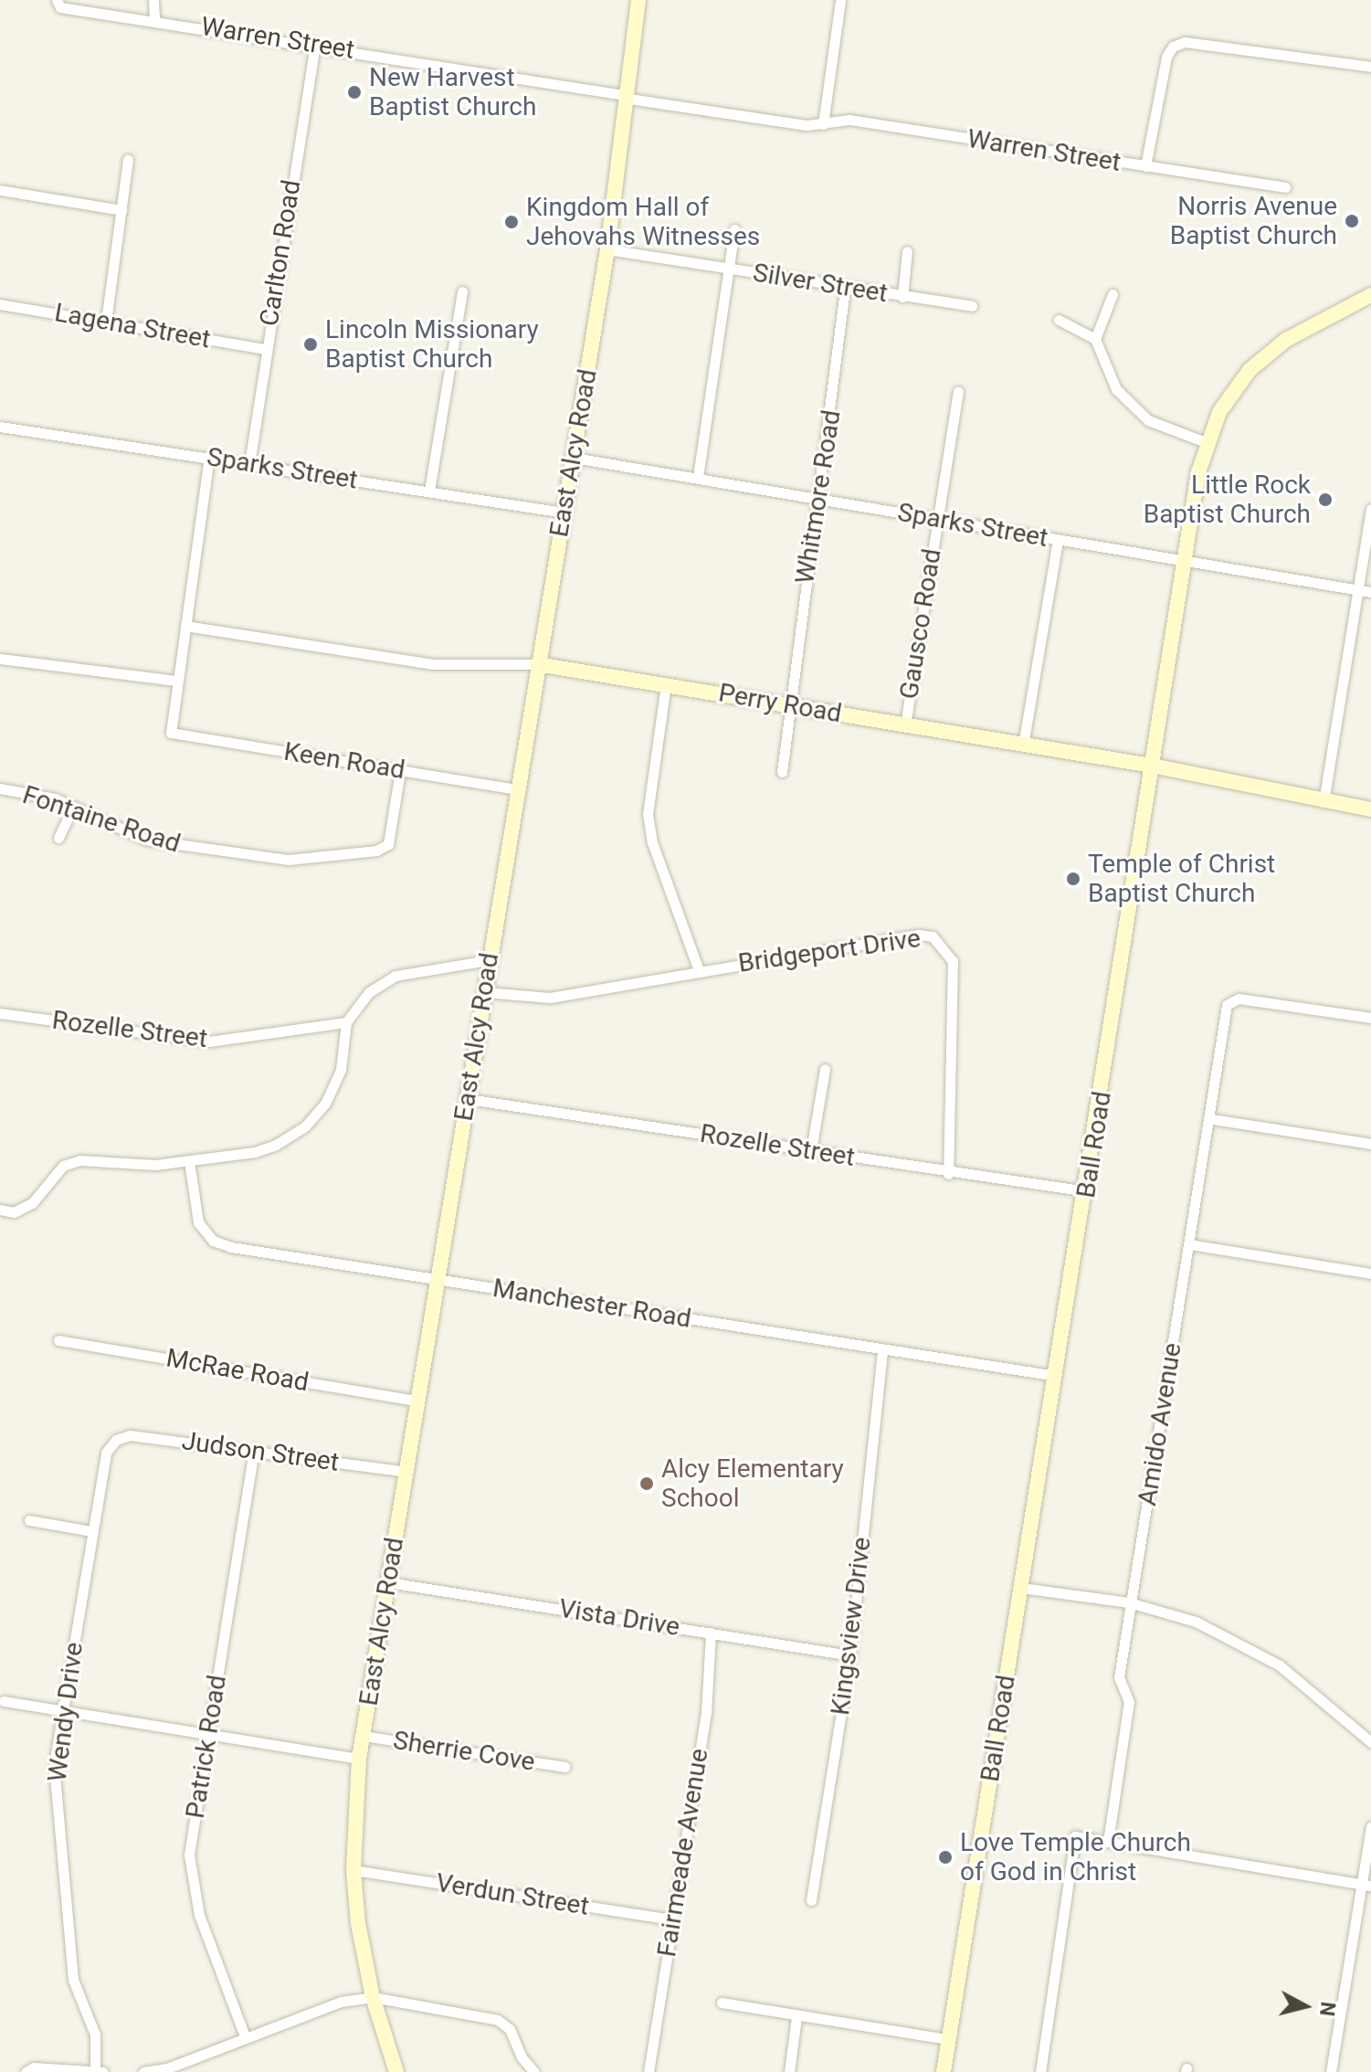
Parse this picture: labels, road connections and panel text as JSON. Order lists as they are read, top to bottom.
{
  "streets": {
    "street": [
      "Warren Street",
      "Carlton Road",
      "Silver Street",
      "Lagena Street",
      "East Alcy Road",
      "Sparks Street",
      "Whitmore Road",
      "Gausco Road",
      "Perry Road",
      "Keen Road",
      "Fontaine Road",
      "Bridgeport Drive",
      "Rozelle Street",
      "Ball Road",
      "Manchester Road",
      "McRae Road",
      "Amido Avenue",
      "Judson Street",
      "Vista Drive",
      "Kingsview Drive",
      "Wendy Drive",
      "Patrick Road",
      "Sherrie Cove",
      "Fairmeade Avenue",
      "Verdun Street"
    ]
  },
  "crossings": [
    ["Warren Street", "Carlton Road"],
    ["Warren Street", "East Alcy Road"],
    ["Carlton Road", "Lagena Street"],
    ["Carlton Road", "Sparks Street"],
    ["Silver Street", "East Alcy Road"],
    ["Silver Street", "Whitmore Road"],
    ["East Alcy Road", "Sparks Street"],
    ["East Alcy Road", "Perry Road"],
    ["East Alcy Road", "Keen Road"],
    ["East Alcy Road", "Bridgeport Drive"],
    ["East Alcy Road", "Rozelle Street"],
    ["East Alcy Road", "Manchester Road"],
    ["East Alcy Road", "McRae Road"],
    ["East Alcy Road", "Judson Street"],
    ["East Alcy Road", "Vista Drive"],
    ["East Alcy Road", "Sherrie Cove"],
    ["East Alcy Road", "Verdun Street"],
    ["Sparks Street", "Whitmore Road"],
    ["Sparks Street", "Gausco Road"],
    ["Sparks Street", "Ball Road"],
    ["Whitmore Road", "Perry Road"],
    ["Gausco Road", "Perry Road"],
    ["Perry Road", "Ball Road"],
    ["Keen Road", "Fontaine Road"],
    ["Bridgeport Drive", "Rozelle Street"],
    ["Rozelle Street", "Ball Road"],
    ["Ball Road", "Manchester Road"],
    ["Manchester Road", "Kingsview Drive"],
    ["Judson Street", "Wendy Drive"],
    ["Judson Street", "Patrick Road"],
    ["Vista Drive", "Kingsview Drive"],
    ["Vista Drive", "Fairmeade Avenue"],
    ["Fairmeade Avenue", "Verdun Street"]
  ],
  "places": [
    "New Harvest Baptist Church",
    "Norris Avenue Baptist Church",
    "Kingdom Hall of Jehovahs Witnesses",
    "Lincoln Missionary Baptist Church",
    "Little Rock Baptist Church",
    "Temple of Christ Baptist Church",
    "Alcy Elementary School",
    "Love Temple Church of God in Christ"
  ],
  "north": "right"
}
